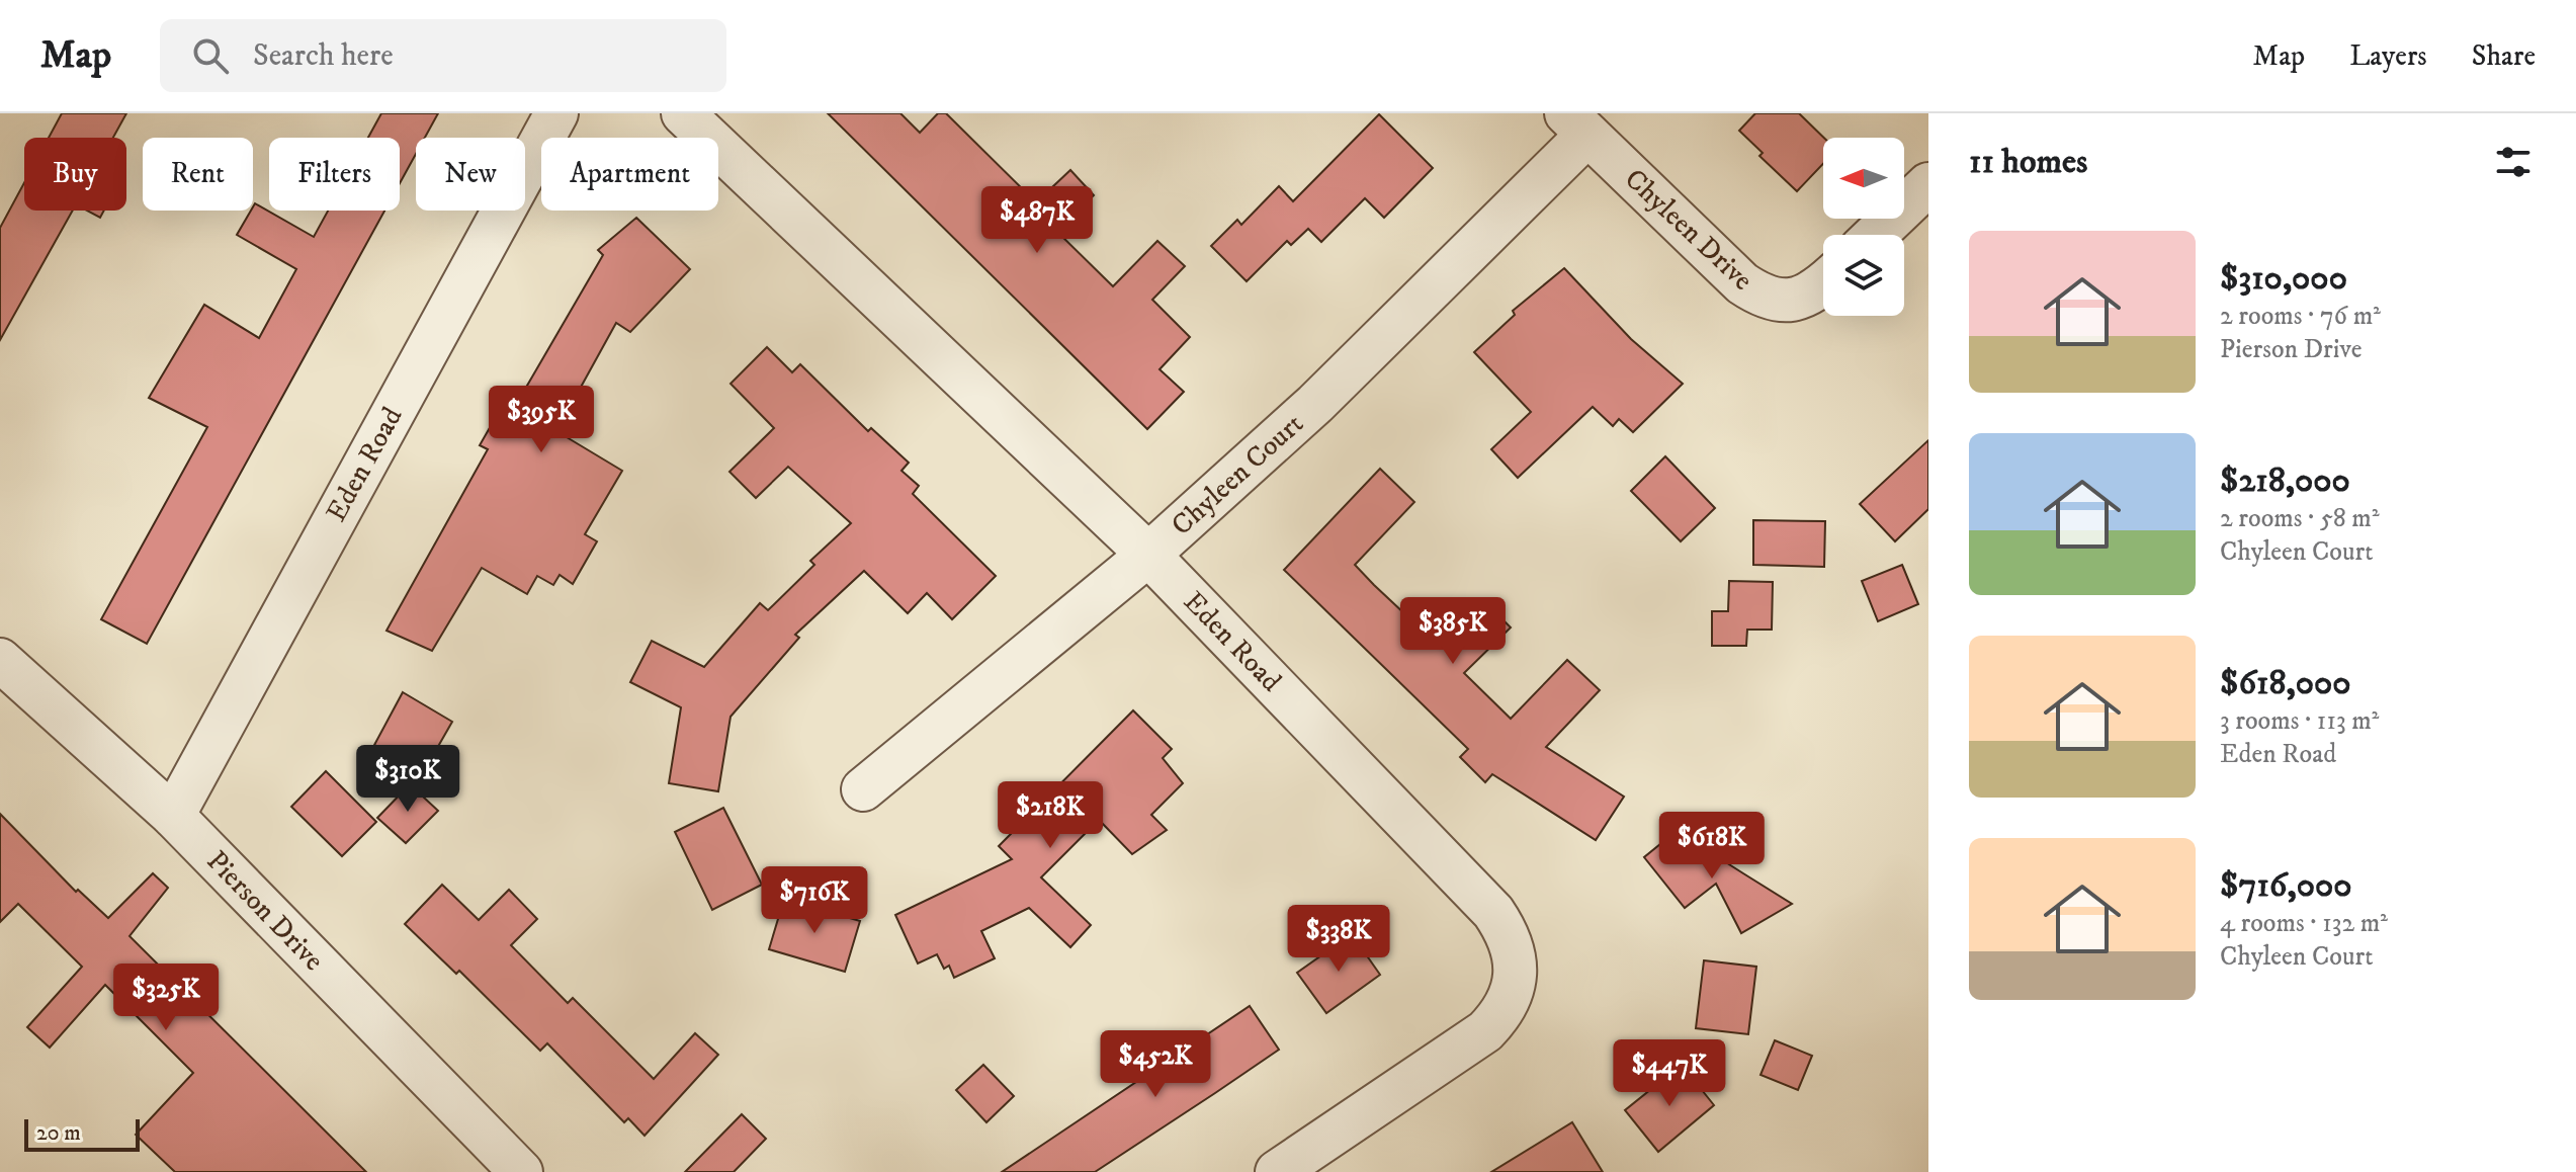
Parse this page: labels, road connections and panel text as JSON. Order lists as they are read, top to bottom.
{
  "streets": {
    "street": [
      "Chyleen Drive",
      "Eden Road",
      "Chyleen Court",
      "Pierson Drive"
    ]
  },
  "crossings": [
    ["Chyleen Drive", "Chyleen Court"],
    ["Eden Road", "Chyleen Court"],
    ["Eden Road", "Pierson Drive"]
  ],
  "scale_bar": "20 m",
  "north": "left",
  "page": {
    "header": "Map",
    "search": "Search here",
    "nav": ["Map", "Layers", "Share"],
    "heading": "11 homes",
    "chip": [
      "Buy",
      "Rent",
      "Filters",
      "New",
      "Apartment"
    ],
    "price": [
      "$487K",
      "$395K",
      "$385K",
      "$310K",
      "$218K",
      "$618K",
      "$716K",
      "$338K",
      "$325K",
      "$452K",
      "$447K"
    ],
    "list": [
      {
        "name": "$310,000",
        "note": "2 rooms · 76 m² · Pierson Drive"
      },
      {
        "name": "$218,000",
        "note": "2 rooms · 58 m² · Chyleen Court"
      },
      {
        "name": "$618,000",
        "note": "3 rooms · 113 m² · Eden Road"
      },
      {
        "name": "$716,000",
        "note": "4 rooms · 132 m² · Chyleen Court"
      }
    ],
    "scale": "20 m"
  }
}
